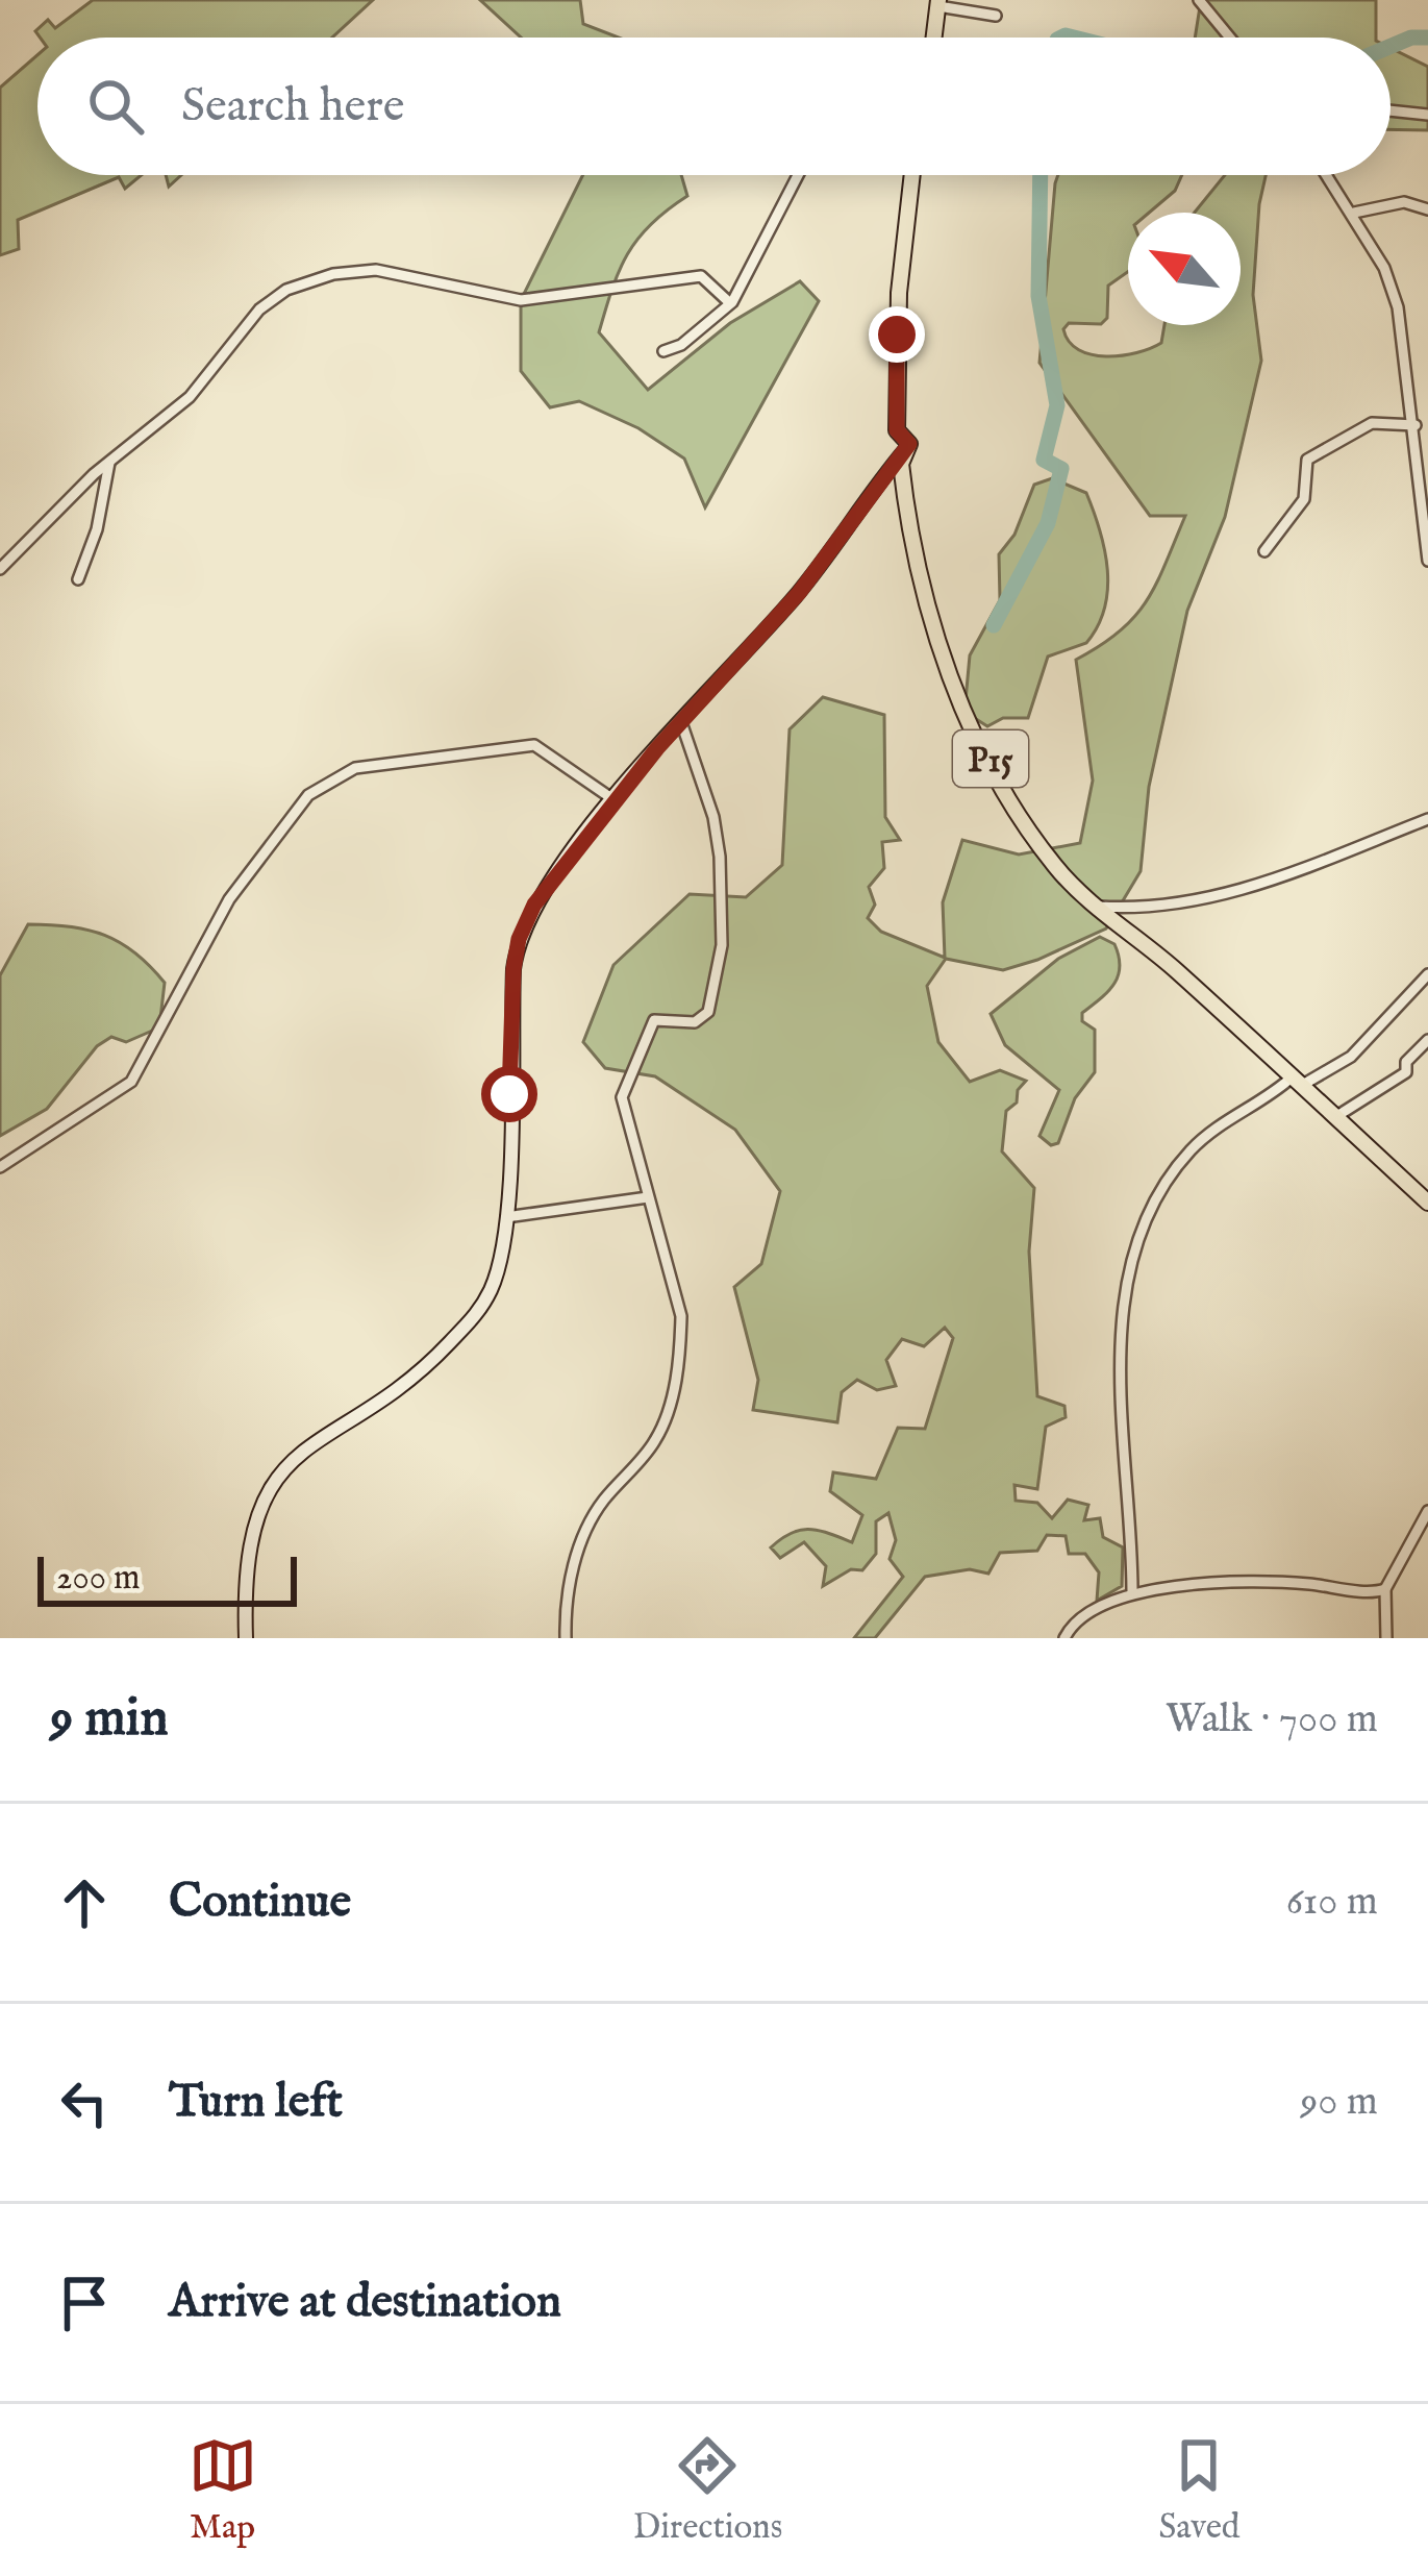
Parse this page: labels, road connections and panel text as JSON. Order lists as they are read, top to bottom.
{
  "streets": {
    "main road": ["P15"]
  },
  "scale_bar": "200 m",
  "north": "top left",
  "page": {
    "search": "Search here",
    "scale": "200 m",
    "heading": ["9 min", "Walk · 700 m"],
    "list": [
      ["Continue", "610 m"],
      ["Turn left", "90 m"],
      "Arrive at destination"
    ],
    "nav": ["Map", "Directions", "Saved"]
  }
}
